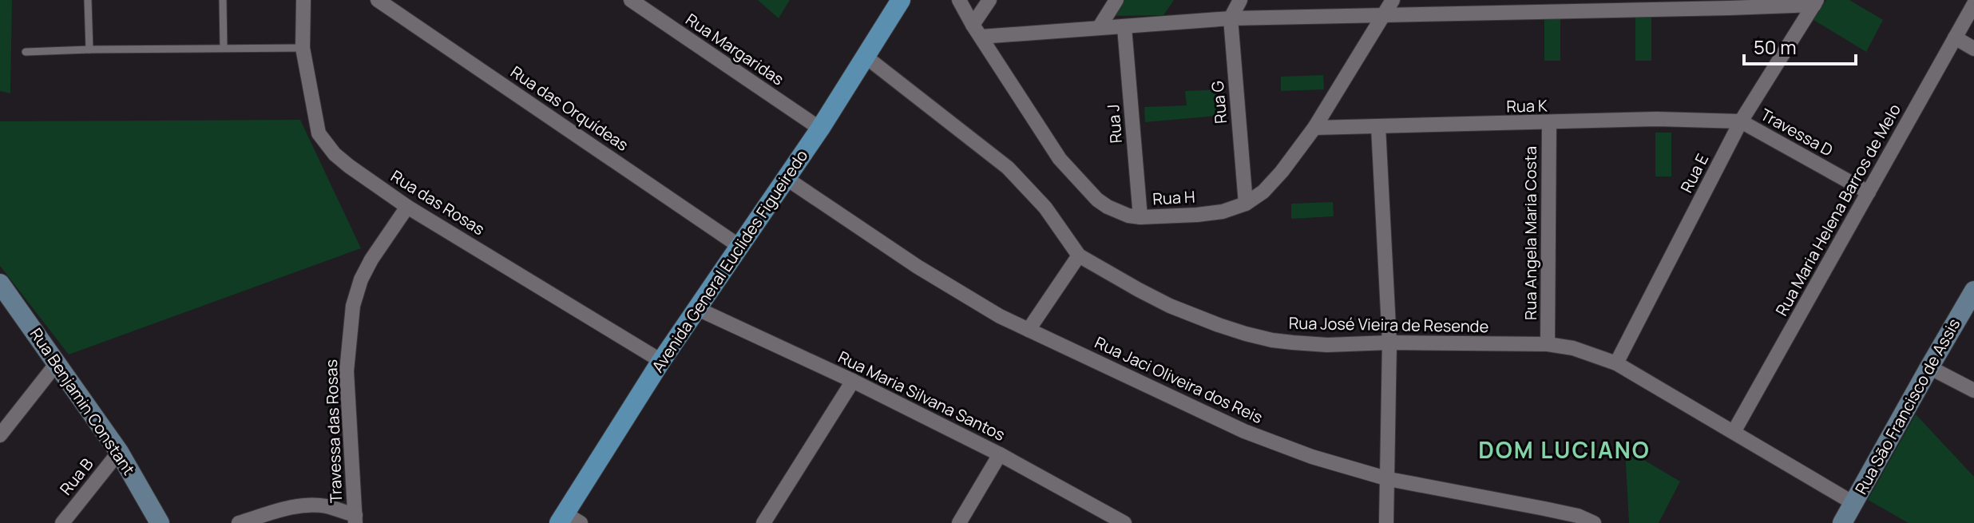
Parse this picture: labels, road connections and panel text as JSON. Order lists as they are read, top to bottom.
{
  "streets": {
    "main road": ["Avenida General Euclides Figueiredo"],
    "street": [
      "Rua Margaridas",
      "Rua G",
      "Rua K",
      "Rua das Orquídeas",
      "Rua J",
      "Travessa D",
      "Rua E",
      "Rua H",
      "Rua das Rosas",
      "Rua Maria Helena Barros de Melo",
      "Rua Angela Maria Costa",
      "Rua José Vieira de Resende",
      "Rua Jaci Oliveira dos Reis",
      "Rua Maria Silvana Santos",
      "Rua Benjamin Constant",
      "Rua São Francisco de Assis",
      "Travessa das Rosas",
      "Rua B"
    ]
  },
  "crossings": [
    ["Rua Margaridas", "Avenida General Euclides Figueiredo"],
    ["Rua G", "Rua H"],
    ["Rua K", "Travessa D"],
    ["Rua K", "Rua E"],
    ["Rua K", "Rua H"],
    ["Rua K", "Rua Angela Maria Costa"],
    ["Rua das Orquídeas", "Avenida General Euclides Figueiredo"],
    ["Rua J", "Rua H"],
    ["Travessa D", "Rua E"],
    ["Travessa D", "Rua Maria Helena Barros de Melo"],
    ["Rua E", "Rua José Vieira de Resende"],
    ["Rua das Rosas", "Avenida General Euclides Figueiredo"],
    ["Rua das Rosas", "Travessa das Rosas"],
    ["Rua Maria Helena Barros de Melo", "Rua José Vieira de Resende"],
    ["Rua Angela Maria Costa", "Rua José Vieira de Resende"],
    ["Avenida General Euclides Figueiredo", "Rua José Vieira de Resende"],
    ["Avenida General Euclides Figueiredo", "Rua Jaci Oliveira dos Reis"],
    ["Avenida General Euclides Figueiredo", "Rua Maria Silvana Santos"],
    ["Rua José Vieira de Resende", "Rua São Francisco de Assis"],
    ["Rua Benjamin Constant", "Rua B"]
  ],
  "districts": ["DOM LUCIANO"],
  "scale_bar": "50 m"
}
